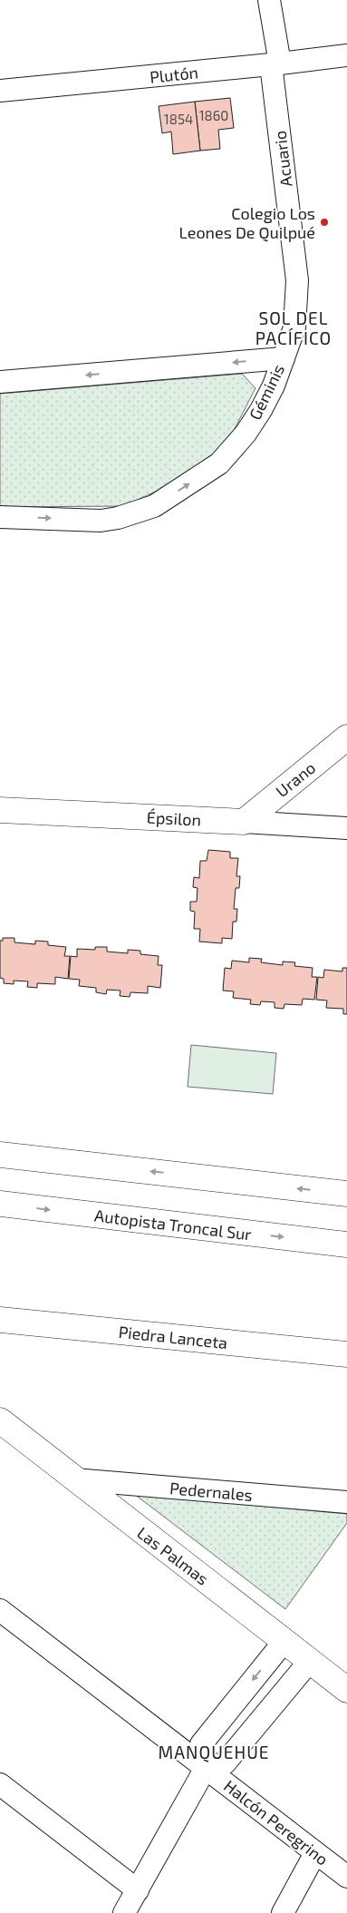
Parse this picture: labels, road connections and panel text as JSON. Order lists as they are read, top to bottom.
{
  "streets": {
    "main road": [
      "Urano",
      "Épsilon",
      "Autopista Troncal Sur",
      "Piedra Lanceta",
      "Las Palmas"
    ],
    "street": [
      "Plutón",
      "Acuario",
      "Géminis",
      "Pedernales",
      "Halcón Peregrino"
    ]
  },
  "crossings": [
    ["Plutón", "Acuario"],
    ["Acuario", "Géminis"],
    ["Urano", "Épsilon"],
    ["Pedernales", "Las Palmas"]
  ],
  "districts": ["SOL DEL PACÍFICO", "MANQUEHUE"],
  "places": ["Colegio Los Leones De Quilpué"],
  "house_numbers": ["1860", "1854"]
}
